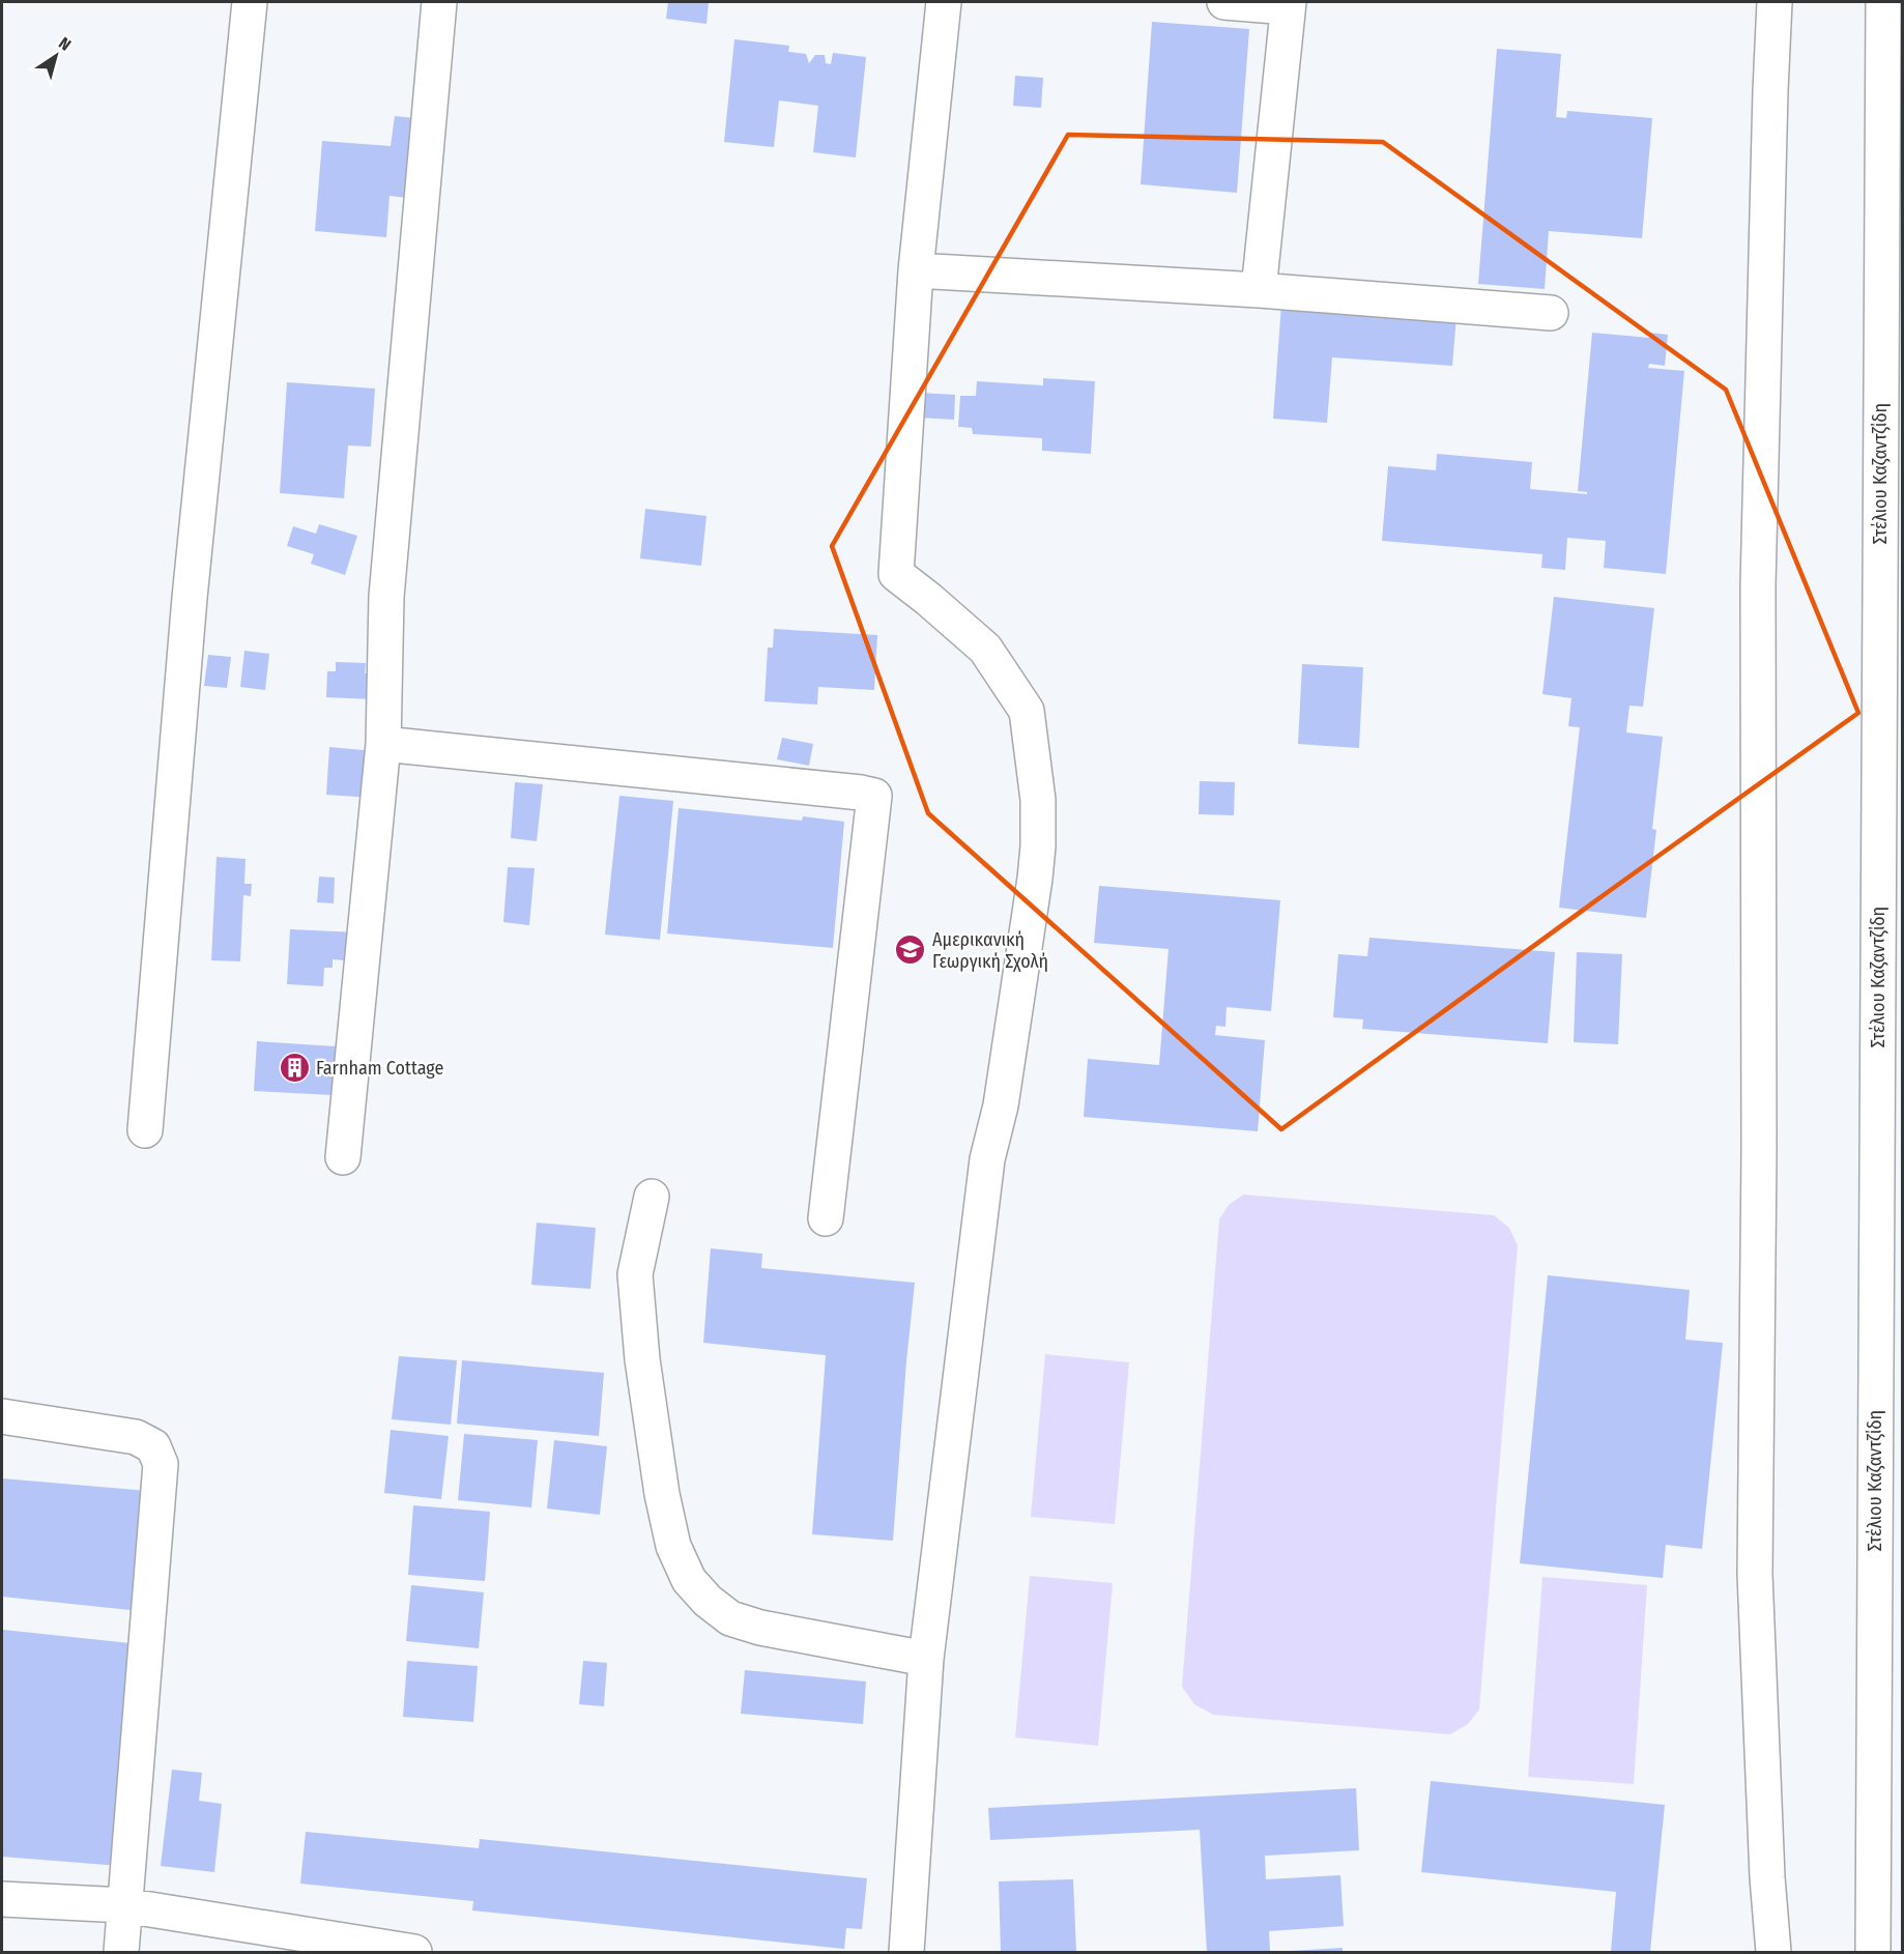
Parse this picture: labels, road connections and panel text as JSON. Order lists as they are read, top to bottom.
{
  "streets": {
    "main road": ["Στέλιου Καζαντζίδη"]
  },
  "places": {
    "school or university": ["Αμερικανική Γεωργική Σχολή"],
    "building": ["Farnham Cottage"]
  },
  "north": "top right"
}
